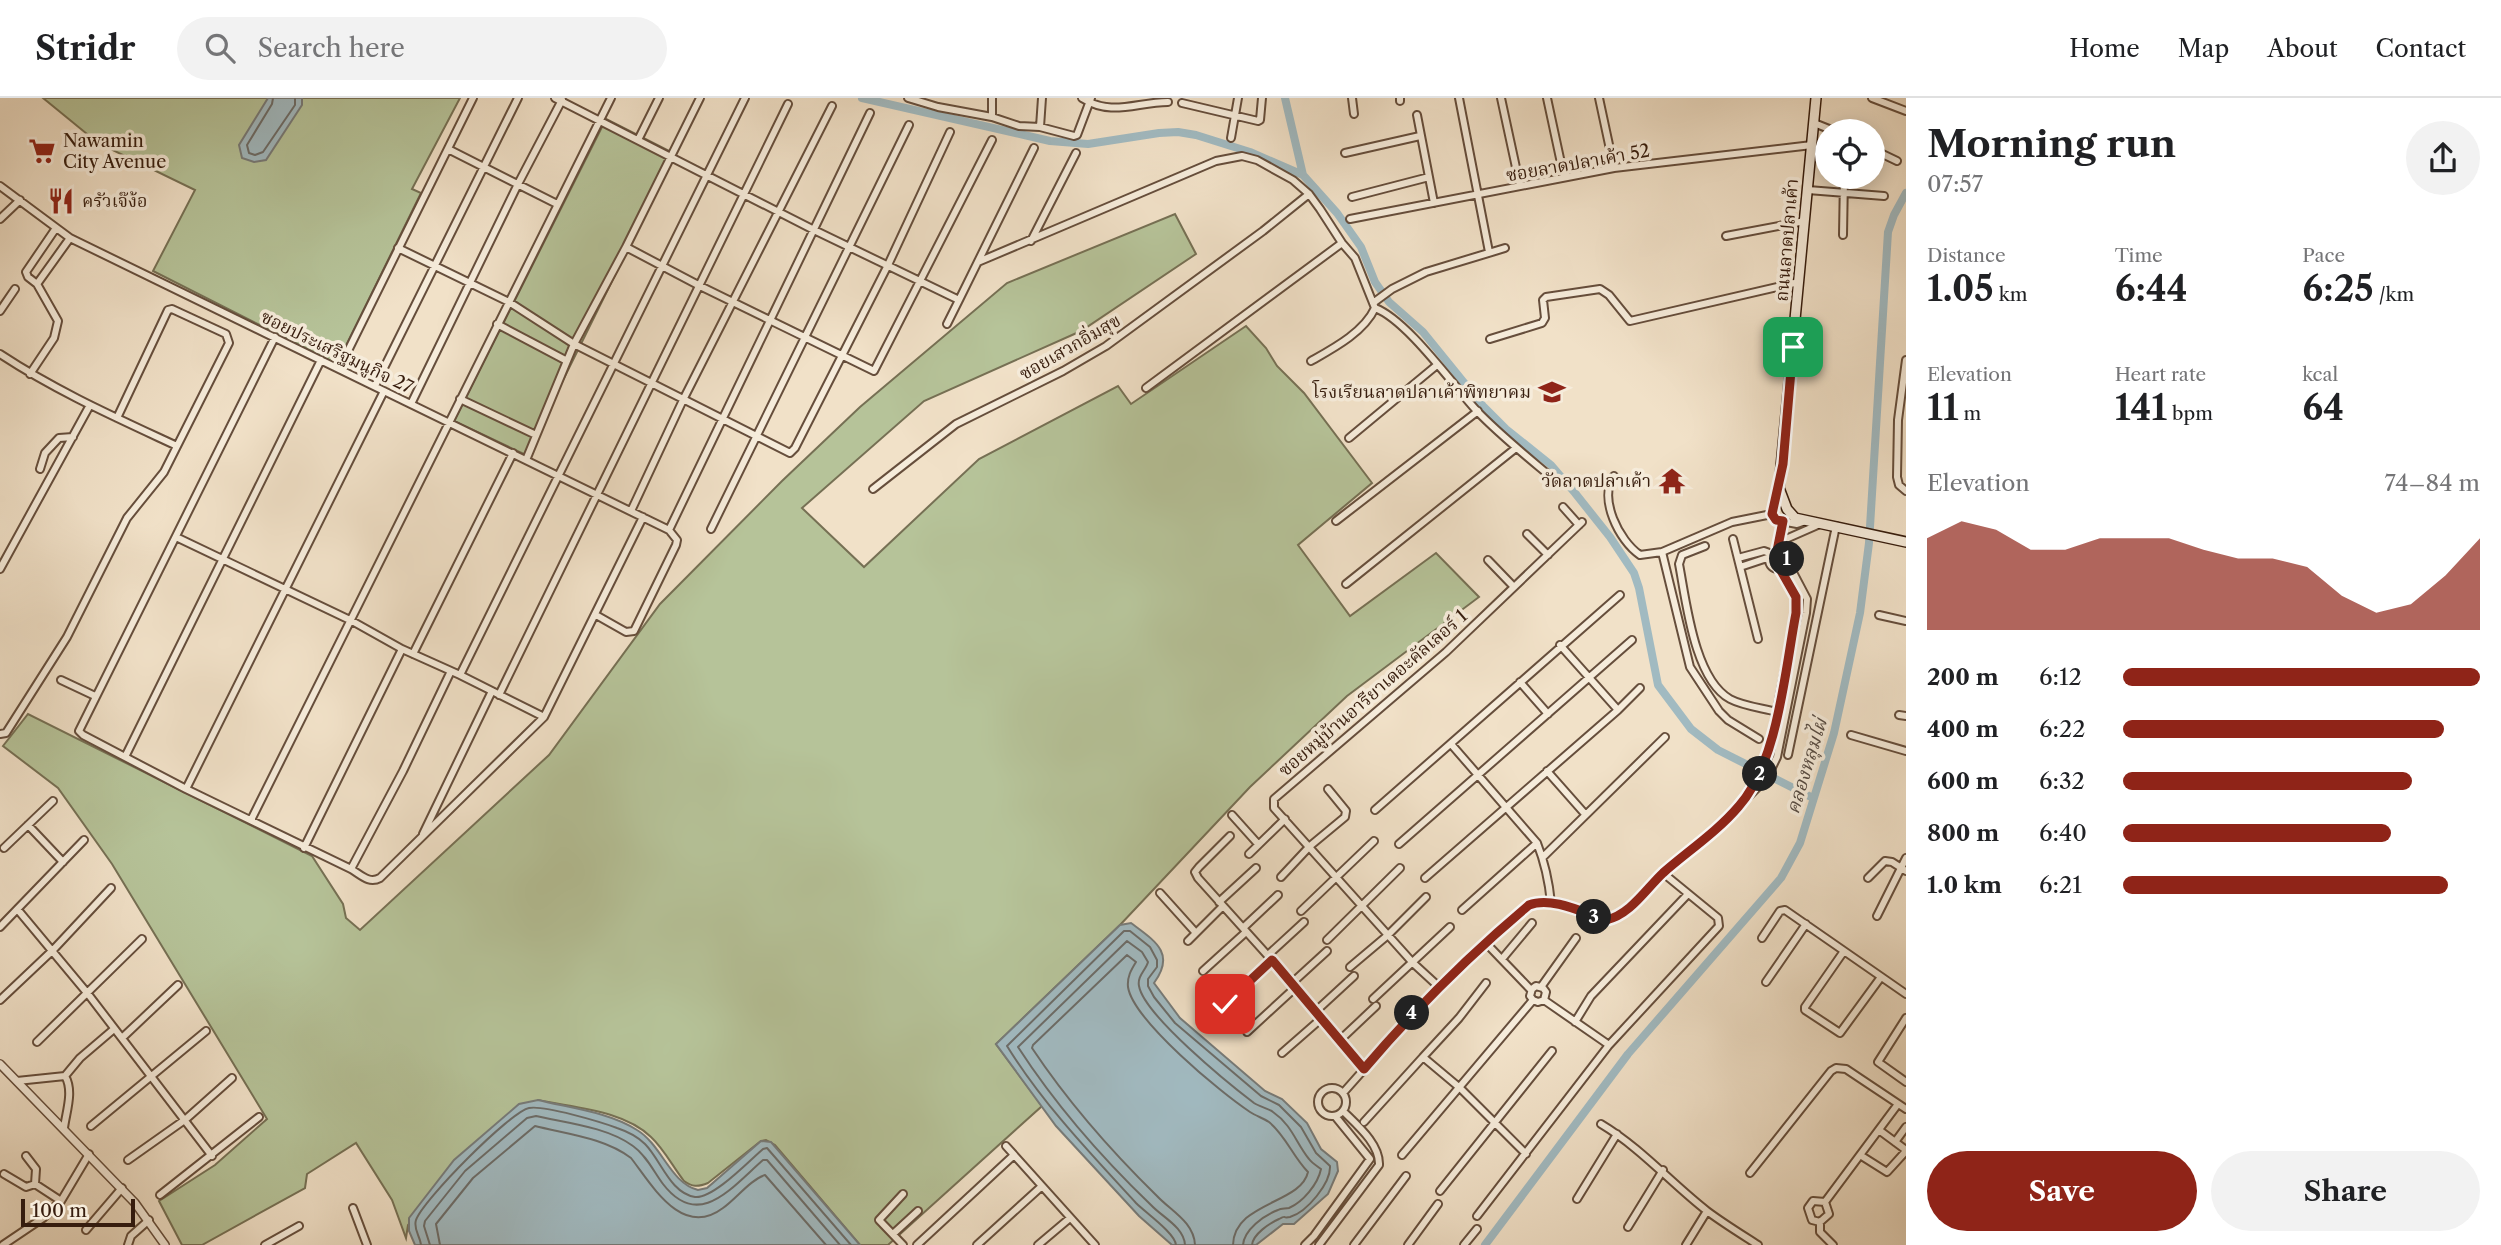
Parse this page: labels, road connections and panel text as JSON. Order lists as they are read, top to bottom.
{
  "streets": {
    "main road": ["ถนนลาดปลาเค้า"],
    "street": [
      "ซอยลาดปลาเค้า 52",
      "ซอยเสวกอิ่มสุข",
      "ซอยประเสริฐมนูกิจ 27",
      "ซอยหมู่บ้านอารียาเดอะคัลเลอร์ 1"
    ]
  },
  "crossings": [
    ["ซอยลาดปลาเค้า 52", "ถนนลาดปลาเค้า"]
  ],
  "water": ["คลองหลุมไผ่"],
  "places": {
    "supermarket": ["Nawamin City Avenue"],
    "restaurant": ["ครัวเจ๊ง้อ"],
    "school or university": ["โรงเรียนลาดปลาเค้าพิทยาคม"],
    "temple": ["วัดลาดปลาเค้า"]
  },
  "scale_bar": "100 m",
  "page": {
    "header": "Stridr",
    "search": "Search here",
    "nav": [
      "Home",
      "Map",
      "About",
      "Contact"
    ],
    "heading": ["Morning run", "07:57"],
    "stats": [
      ["Distance", "1.05 km"],
      ["Time", "6:44"],
      ["Pace", "6:25 /km"],
      ["Elevation", "11 m"],
      ["Heart rate", "141 bpm"],
      ["kcal", "64"]
    ],
    "chart": ["Elevation", "74–84 m"],
    "pins": [
      "1",
      "2",
      "3",
      "4"
    ],
    "list": [
      {
        "name": "200 m",
        "note": "6:12"
      },
      {
        "name": "400 m",
        "note": "6:22"
      },
      {
        "name": "600 m",
        "note": "6:32"
      },
      {
        "name": "800 m",
        "note": "6:40"
      },
      {
        "name": "1.0 km",
        "note": "6:21"
      }
    ],
    "buttons": ["Save", "Share"],
    "scale": "100 m"
  }
}
